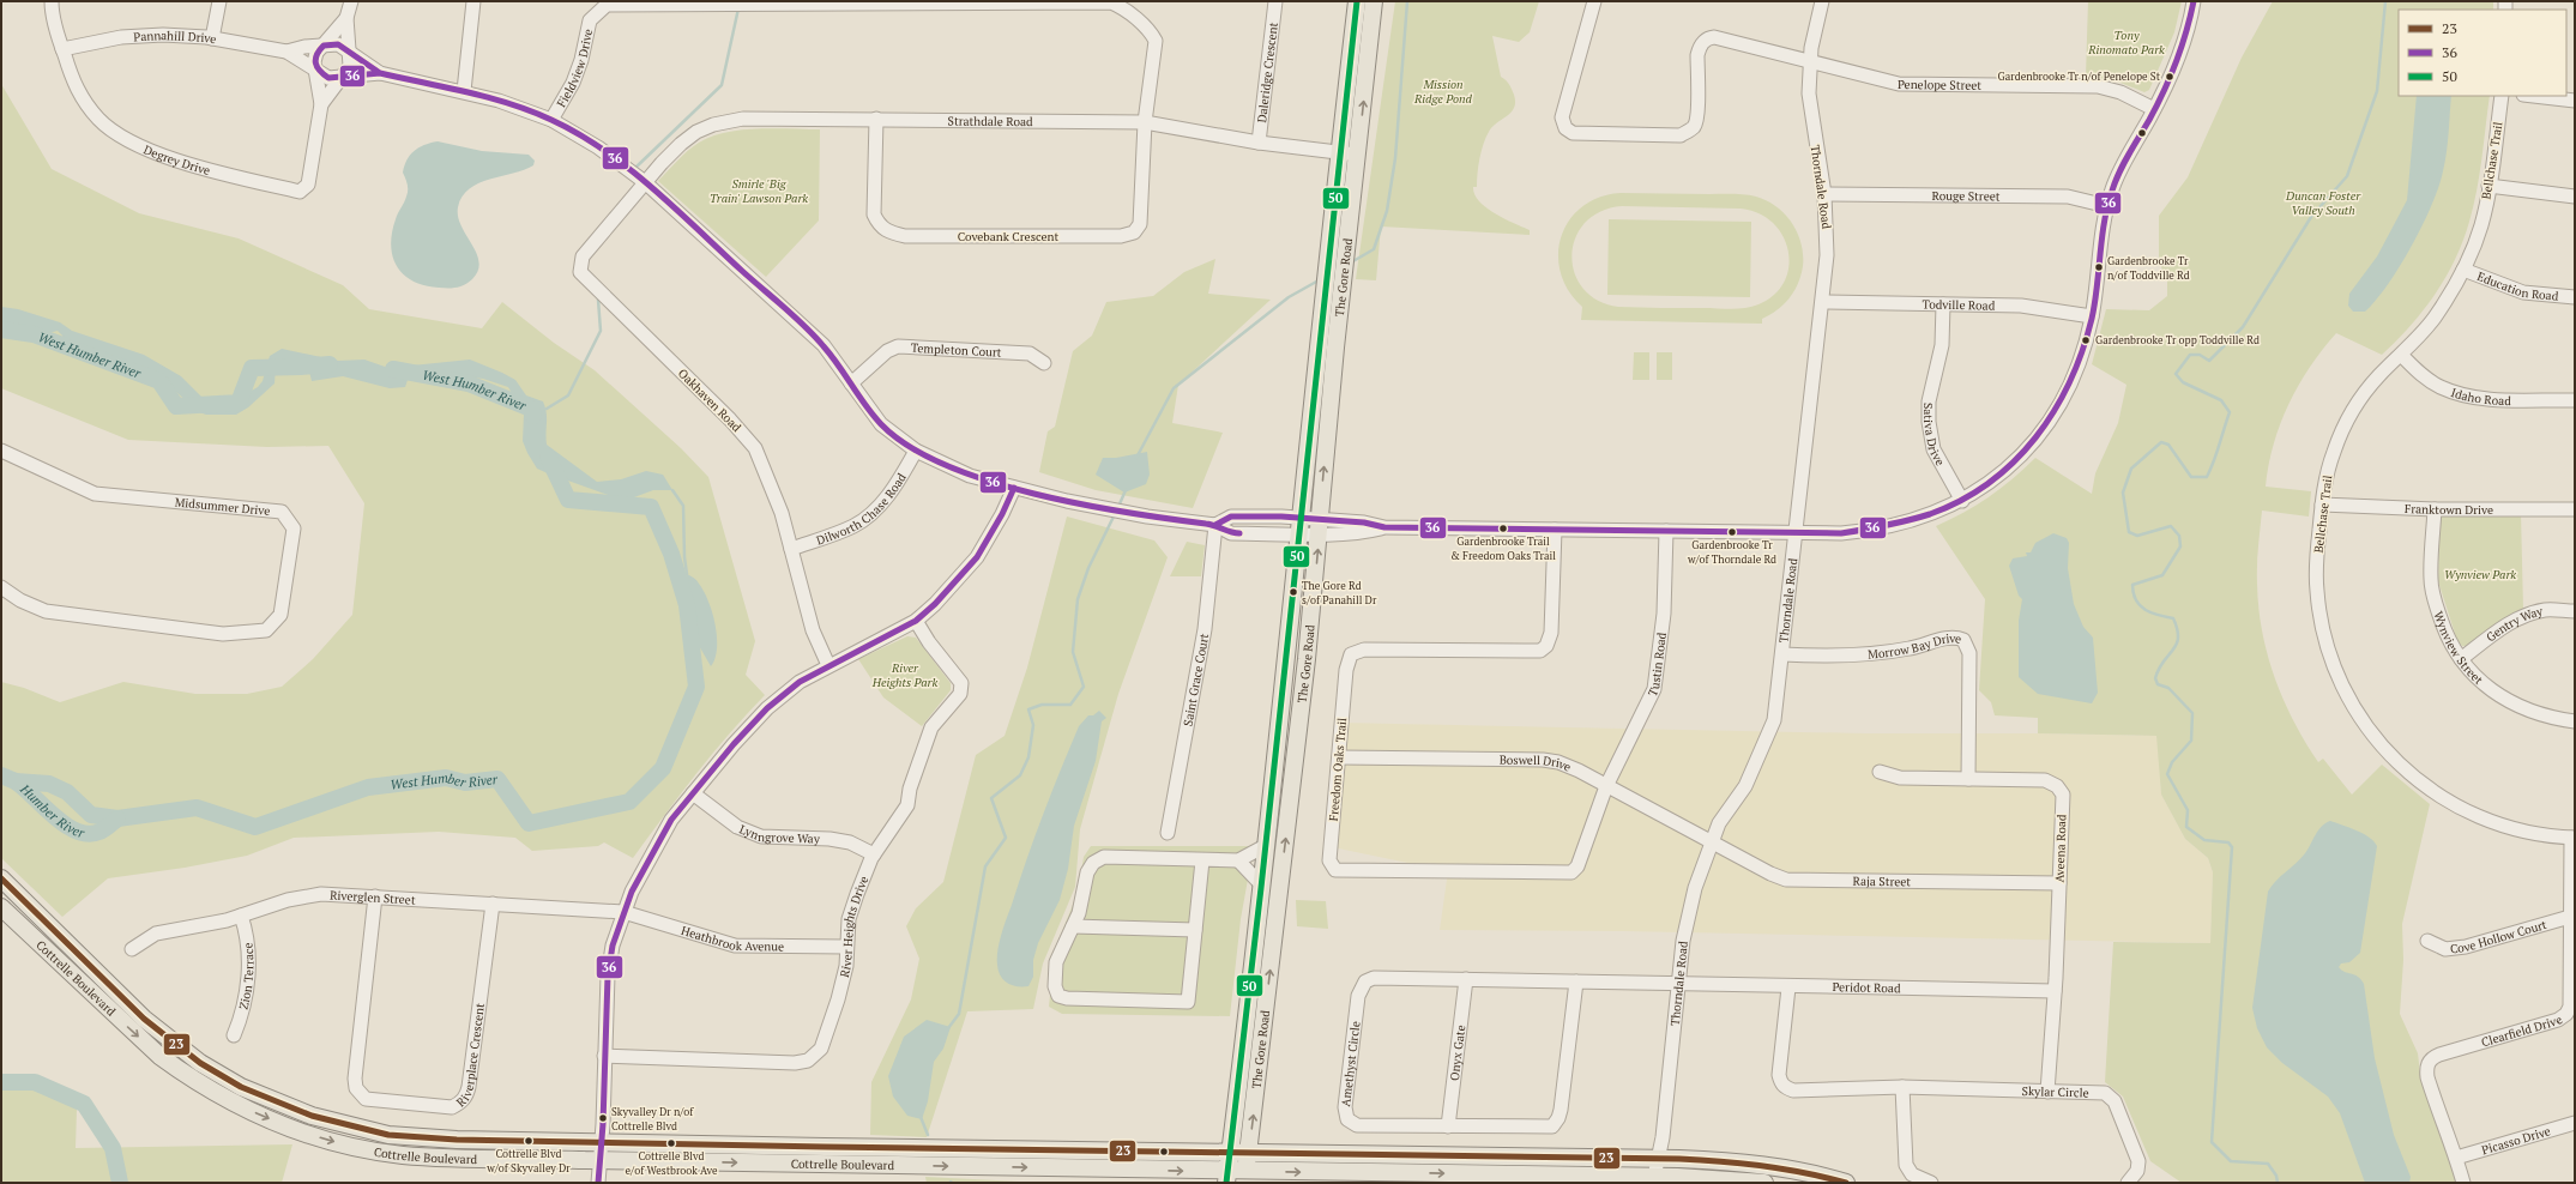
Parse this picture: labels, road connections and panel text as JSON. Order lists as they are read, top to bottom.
{
  "streets": {
    "main road": ["The Gore Road", "Cottrelle Boulevard"],
    "street": [
      "Pannahill Drive",
      "Fieldview Drive",
      "Daleridge Crescent",
      "Penelope Street",
      "Strathdale Road",
      "Degrey Drive",
      "Bellchase Trail",
      "Thorndale Road",
      "Rouge Street",
      "Covebank Crescent",
      "Education Road",
      "Todville Road",
      "Templeton Court",
      "Idaho Road",
      "Oakhaven Road",
      "Sativa Drive",
      "Dilworth Chase Road",
      "Midsummer Drive",
      "Franktown Drive",
      "Gentry Way",
      "Wynview Street",
      "Morrow Bay Drive",
      "Tustin Road",
      "Saint Grace Court",
      "Boswell Drive",
      "Freedom Oaks Trail",
      "Lynngrove Way",
      "Aveena Road",
      "Raja Street",
      "Riverglen Street",
      "River Heights Drive",
      "Cove Hollow Court",
      "Heathbrook Avenue",
      "Zion Terrace",
      "Peridot Road",
      "Clearfield Drive",
      "Riverplace Crescent",
      "Onyx Gate",
      "Amethyst Circle",
      "Skylar Circle",
      "Picasso Drive"
    ]
  },
  "crossings": [
    ["Pannahill Drive", "Fieldview Drive"],
    ["Pannahill Drive", "Penelope Street"],
    ["Pannahill Drive", "Strathdale Road"],
    ["Pannahill Drive", "Degrey Drive"],
    ["Pannahill Drive", "Thorndale Road"],
    ["Pannahill Drive", "Rouge Street"],
    ["Pannahill Drive", "The Gore Road"],
    ["Pannahill Drive", "Todville Road"],
    ["Pannahill Drive", "Templeton Court"],
    ["Pannahill Drive", "Oakhaven Road"],
    ["Pannahill Drive", "Sativa Drive"],
    ["Pannahill Drive", "Dilworth Chase Road"],
    ["Pannahill Drive", "Tustin Road"],
    ["Pannahill Drive", "Saint Grace Court"],
    ["Pannahill Drive", "Freedom Oaks Trail"],
    ["Fieldview Drive", "Strathdale Road"],
    ["Fieldview Drive", "Covebank Crescent"],
    ["Daleridge Crescent", "Strathdale Road"],
    ["Penelope Street", "Thorndale Road"],
    ["Strathdale Road", "Covebank Crescent"],
    ["Strathdale Road", "The Gore Road"],
    ["Strathdale Road", "Oakhaven Road"],
    ["Bellchase Trail", "Education Road"],
    ["Bellchase Trail", "Idaho Road"],
    ["Bellchase Trail", "Franktown Drive"],
    ["Bellchase Trail", "Clearfield Drive"],
    ["Thorndale Road", "Rouge Street"],
    ["Thorndale Road", "Todville Road"],
    ["Thorndale Road", "Morrow Bay Drive"],
    ["Thorndale Road", "Boswell Drive"],
    ["Thorndale Road", "Raja Street"],
    ["Thorndale Road", "Cottrelle Boulevard"],
    ["Thorndale Road", "Peridot Road"],
    ["Thorndale Road", "Amethyst Circle"],
    ["The Gore Road", "Cottrelle Boulevard"],
    ["Todville Road", "Sativa Drive"],
    ["Oakhaven Road", "Dilworth Chase Road"],
    ["Franktown Drive", "Wynview Street"],
    ["Gentry Way", "Wynview Street"],
    ["Morrow Bay Drive", "Aveena Road"],
    ["Tustin Road", "Boswell Drive"],
    ["Tustin Road", "Freedom Oaks Trail"],
    ["Boswell Drive", "Freedom Oaks Trail"],
    ["Boswell Drive", "Raja Street"],
    ["Lynngrove Way", "River Heights Drive"],
    ["Aveena Road", "Raja Street"],
    ["Aveena Road", "Peridot Road"],
    ["Aveena Road", "Skylar Circle"],
    ["Riverglen Street", "Heathbrook Avenue"],
    ["Riverglen Street", "Zion Terrace"],
    ["Riverglen Street", "Riverplace Crescent"],
    ["River Heights Drive", "Heathbrook Avenue"],
    ["Cove Hollow Court", "Clearfield Drive"],
    ["Peridot Road", "Amethyst Circle"],
    ["Peridot Road", "Skylar Circle"],
    ["Clearfield Drive", "Picasso Drive"],
    ["Onyx Gate", "Amethyst Circle"]
  ],
  "water": ["West Humber River", "Humber River"],
  "parks": [
    "Tony Rinomato Park",
    "Mission Ridge Pond",
    "Smirle 'Big Train' Lawson Park",
    "Duncan Foster Valley South",
    "Wynview Park",
    "River Heights Park"
  ],
  "places": [
    "Gardenbrooke Tr n/of Penelope St",
    "Gardenbrooke Tr n/of Toddville Rd",
    "Gardenbrooke Tr opp Toddville Rd",
    "Gardenbrooke Trail & Freedom Oaks Trail",
    "Gardenbrooke Tr w/of Thorndale Rd",
    "The Gore Rd s/of Panahill Dr",
    "Skyvalley Dr n/of Cottrelle Blvd",
    "Cottrelle Blvd w/of Skyvalley Dr",
    "Cottrelle Blvd e/of Westbrook Ave"
  ],
  "lines": ["transit line 36", "transit line 50", "transit line 23"],
  "legend": ["23", "36", "50"]
}
